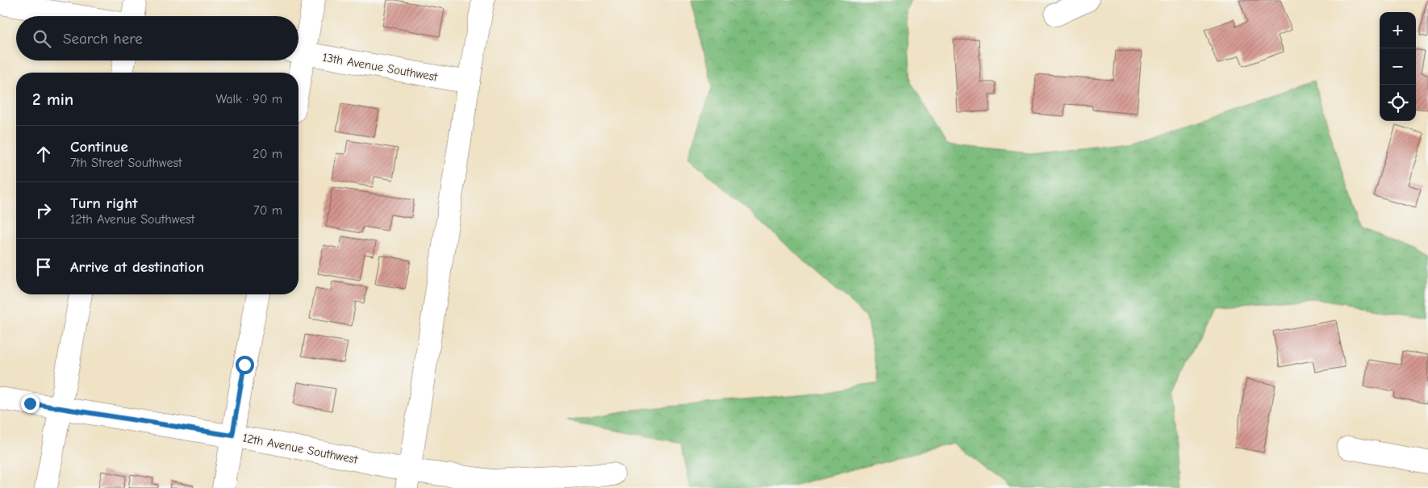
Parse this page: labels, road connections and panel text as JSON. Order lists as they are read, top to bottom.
{
  "streets": {
    "street": ["13th Avenue Southwest", "12th Avenue Southwest"]
  },
  "page": {
    "map_buttons": ["+", "−"],
    "search": "Search here",
    "heading": ["2 min", "Walk · 90 m"],
    "list": [
      ["Continue", "7th Street Southwest", "20 m"],
      ["Turn right", "12th Avenue Southwest", "70 m"],
      "Arrive at destination"
    ]
  }
}
